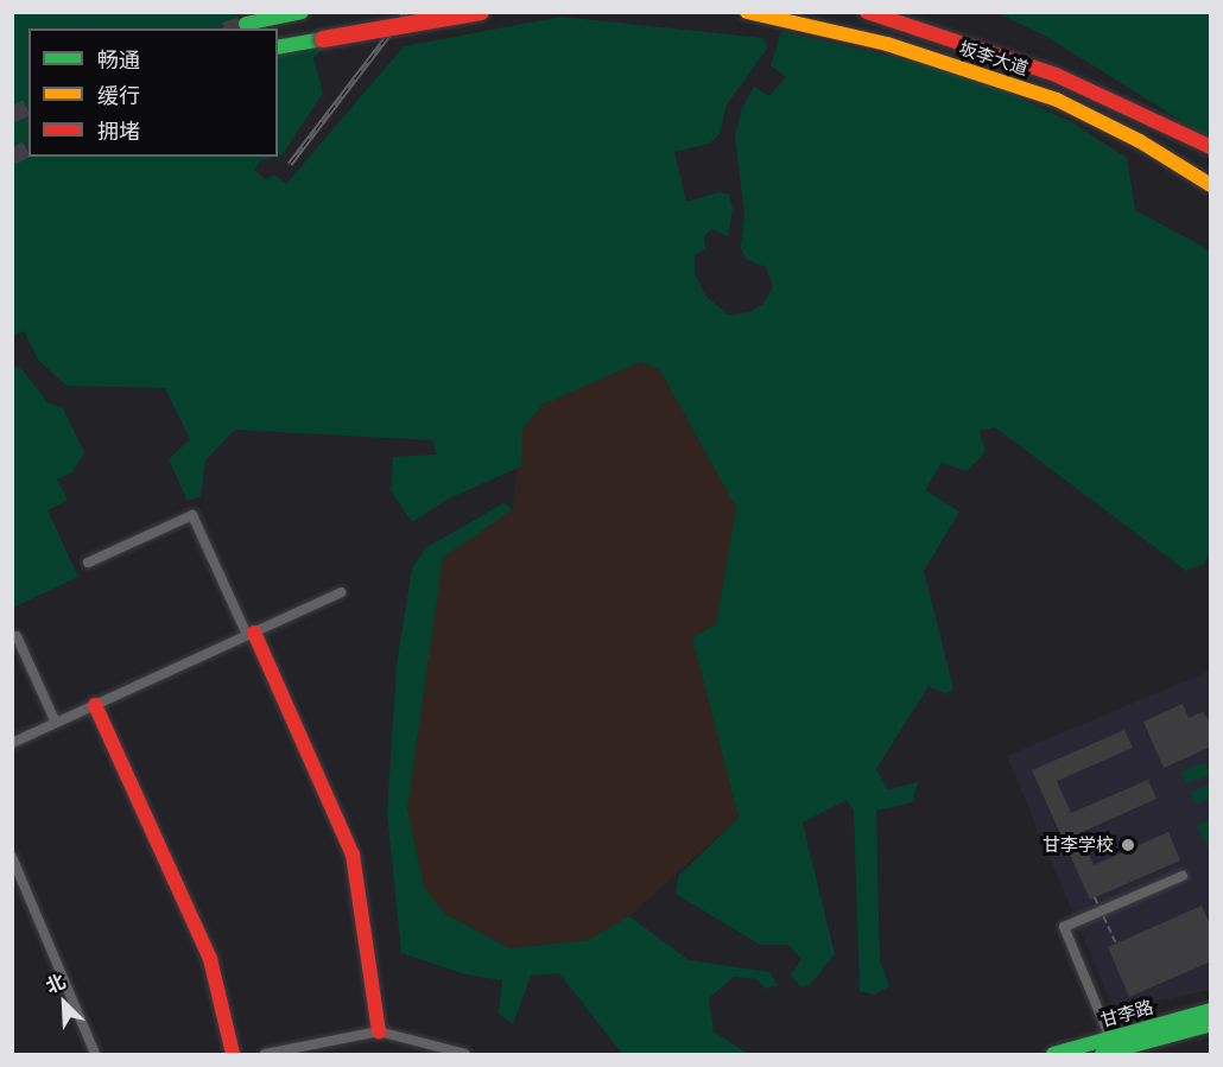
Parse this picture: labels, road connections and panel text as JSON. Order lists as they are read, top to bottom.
{
  "streets": {
    "main road": ["坂李大道", "甘李路"]
  },
  "places": ["甘李学校"],
  "legend": ["畅通", "缓行", "拥堵"],
  "north": "top left"
}
